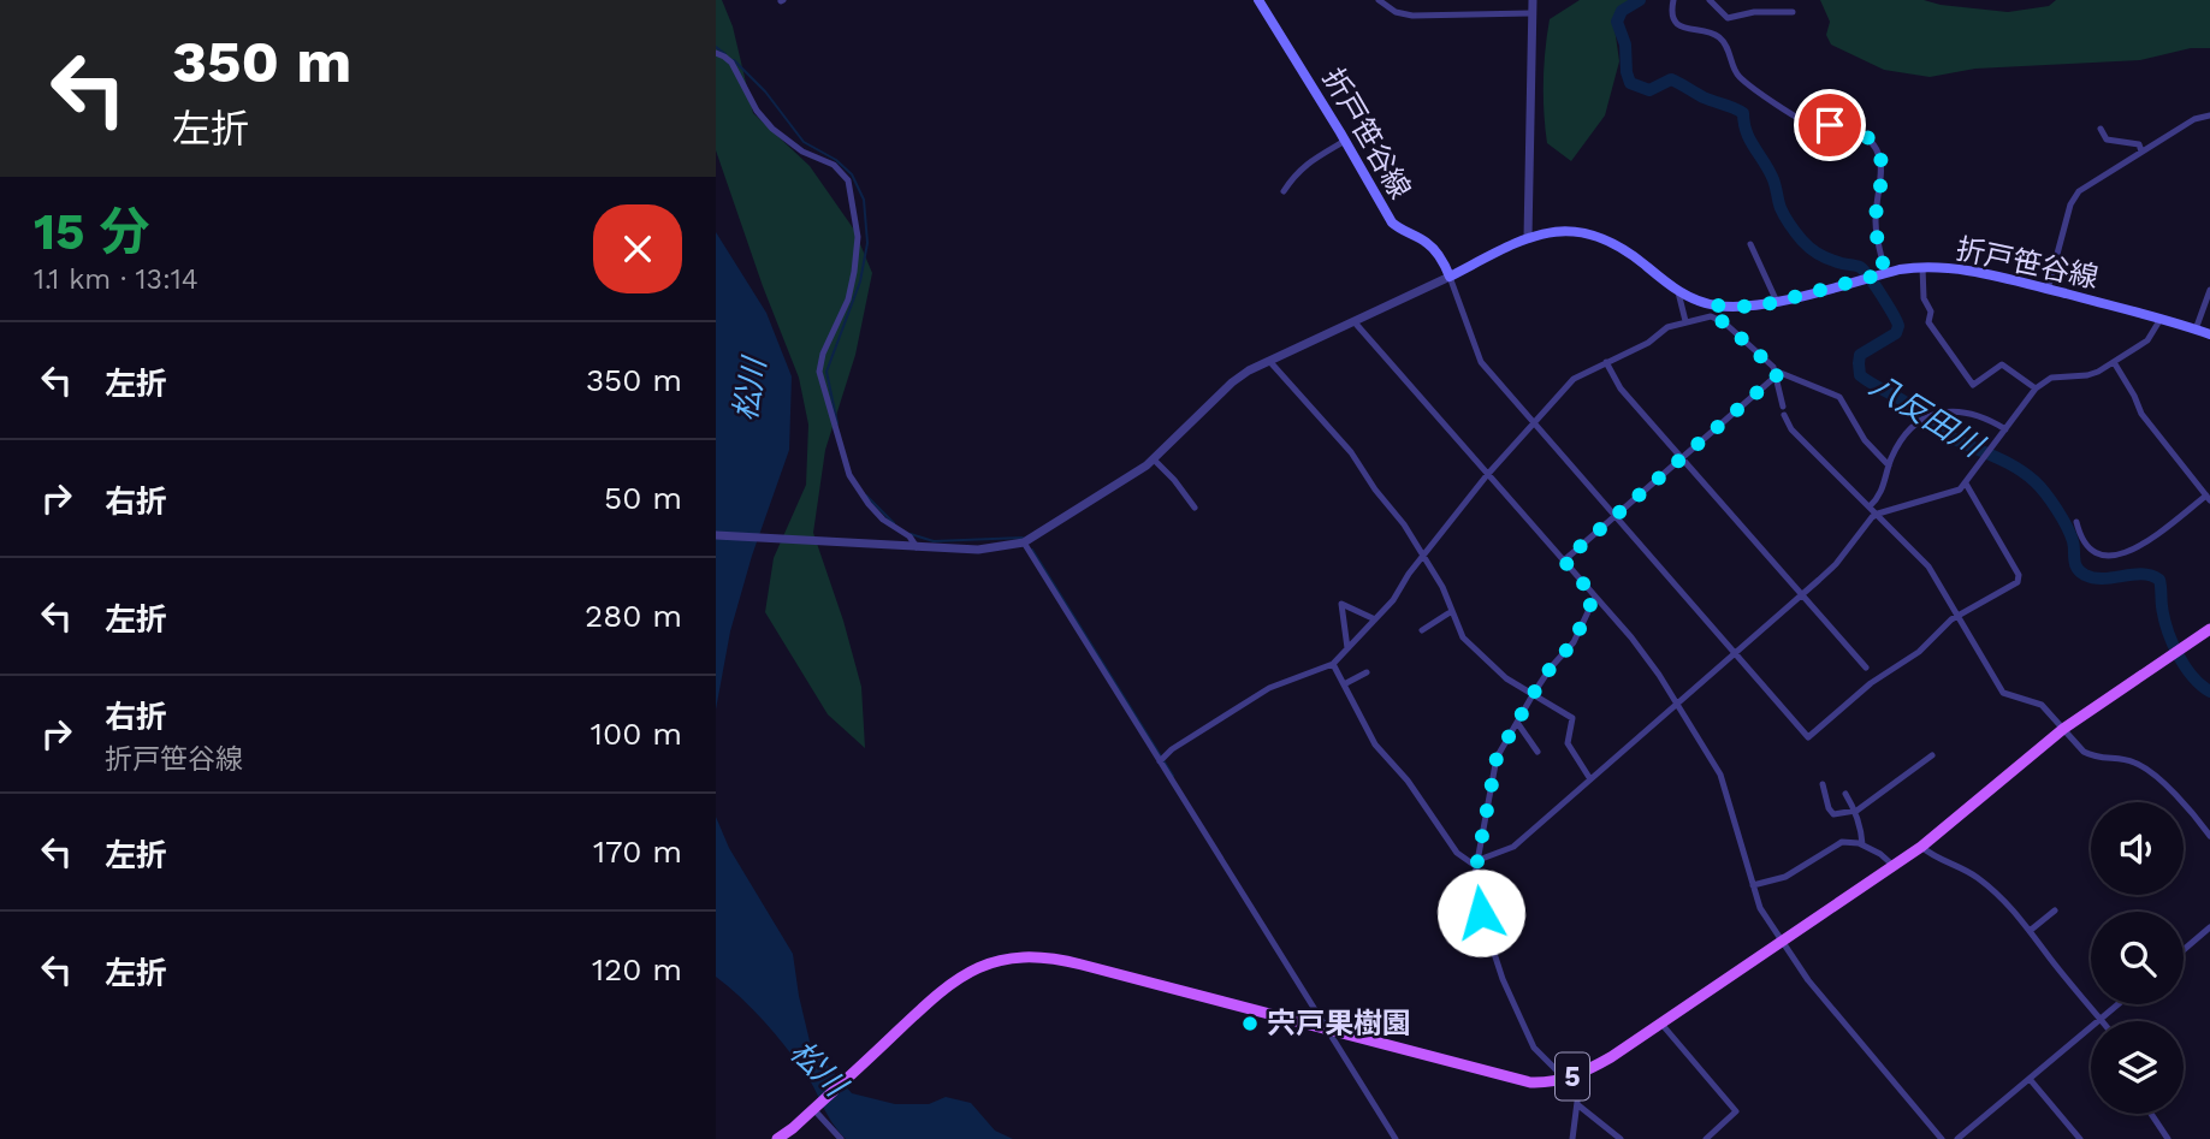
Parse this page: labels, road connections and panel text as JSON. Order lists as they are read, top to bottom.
{
  "streets": {
    "main road": ["折戸笹谷線", "5"]
  },
  "water": ["松川", "八反田川"],
  "places": ["宍戸果樹園"],
  "page": {
    "turn": ["350 m", "左折"],
    "heading": ["15 分", "1.1 km · 13:14"],
    "list": [
      {
        "name": "左折",
        "value": "350 m"
      },
      {
        "name": "右折",
        "value": "50 m"
      },
      {
        "name": "左折",
        "value": "280 m"
      },
      {
        "name": "右折",
        "note": "折戸笹谷線",
        "value": "100 m"
      },
      {
        "name": "左折",
        "value": "170 m"
      },
      {
        "name": "左折",
        "value": "120 m"
      }
    ]
  }
}
